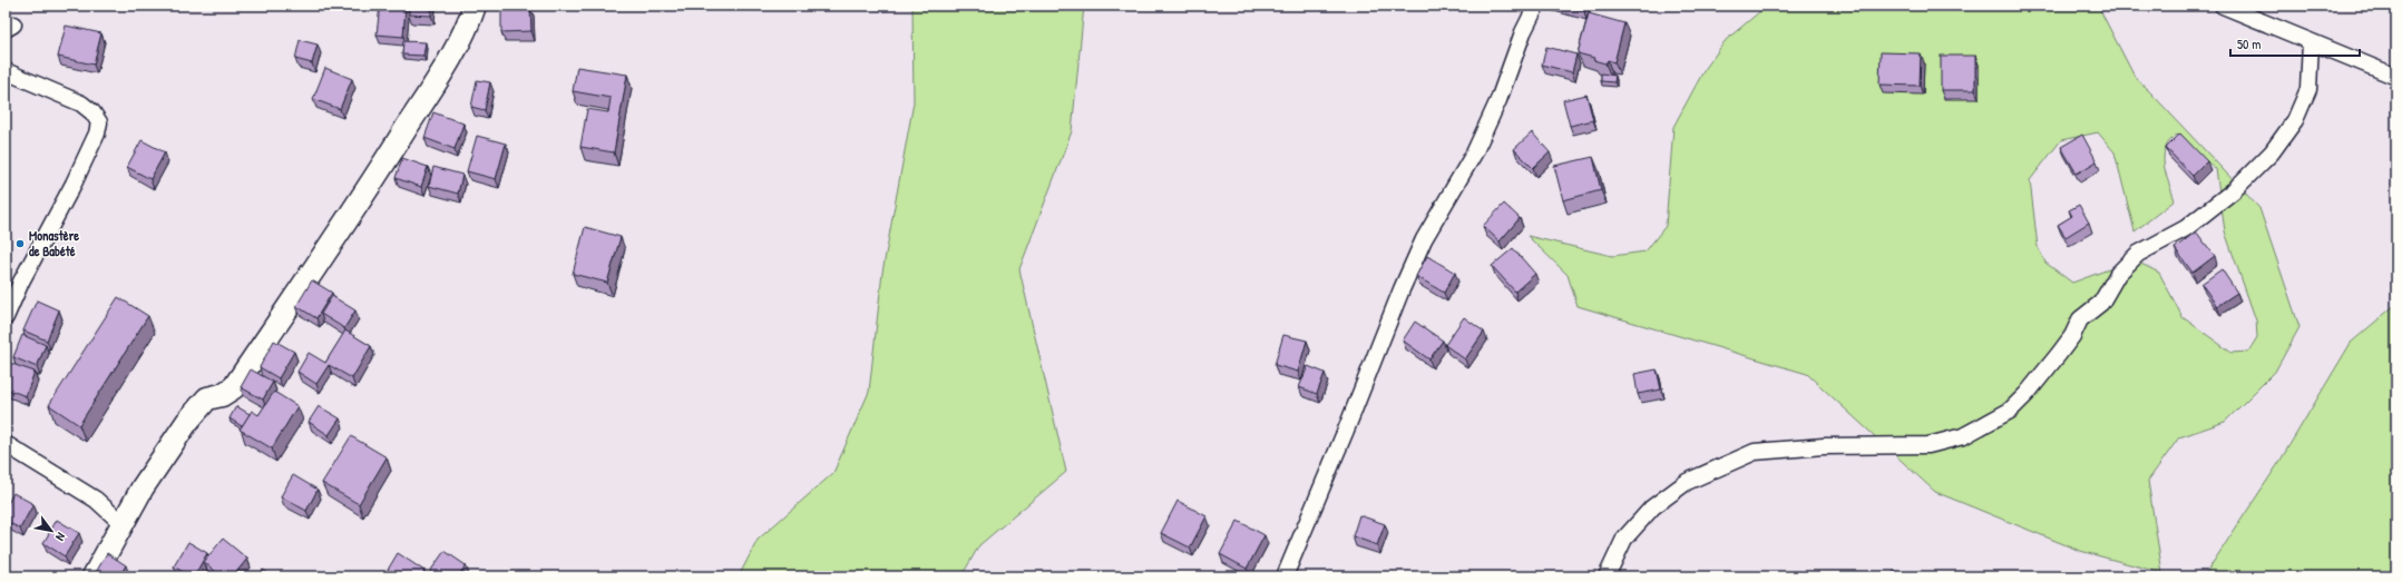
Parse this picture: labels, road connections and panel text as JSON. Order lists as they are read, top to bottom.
{
  "places": ["Monastère de Babété"],
  "scale_bar": "50 m",
  "north": "bottom right"
}
